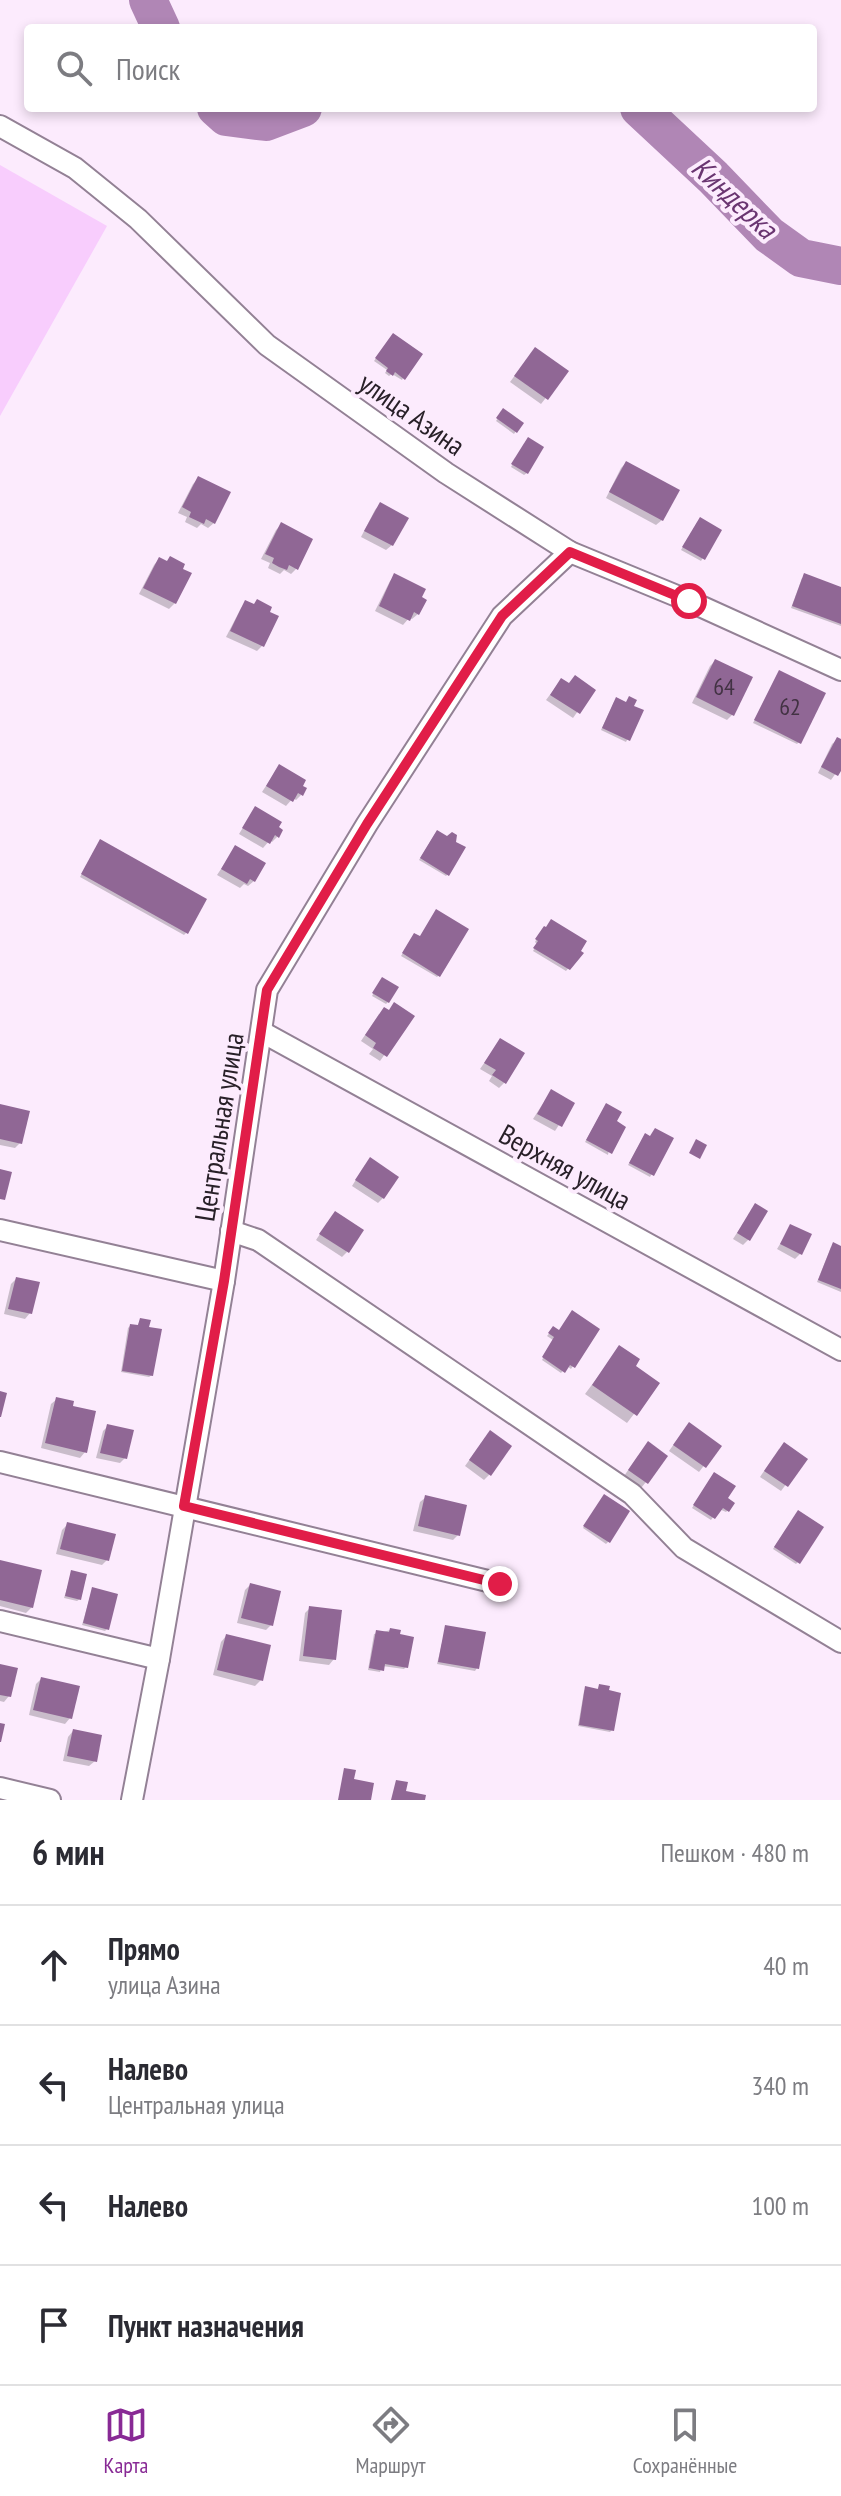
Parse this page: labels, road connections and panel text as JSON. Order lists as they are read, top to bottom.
{
  "streets": {
    "street": ["улица Азина", "Центральная улица", "Верхняя улица"]
  },
  "crossings": [
    ["улица Азина", "Центральная улица"],
    ["Центральная улица", "Верхняя улица"]
  ],
  "water": ["Киндерка"],
  "house_numbers": ["64", "62"],
  "page": {
    "search": "Поиск",
    "heading": ["6 мин", "Пешком · 480 m"],
    "list": [
      ["Прямо", "улица Азина", "40 m"],
      ["Налево", "Центральная улица", "340 m"],
      ["Налево", "100 m"],
      "Пункт назначения"
    ],
    "nav": ["Карта", "Маршрут", "Сохранённые"]
  }
}
